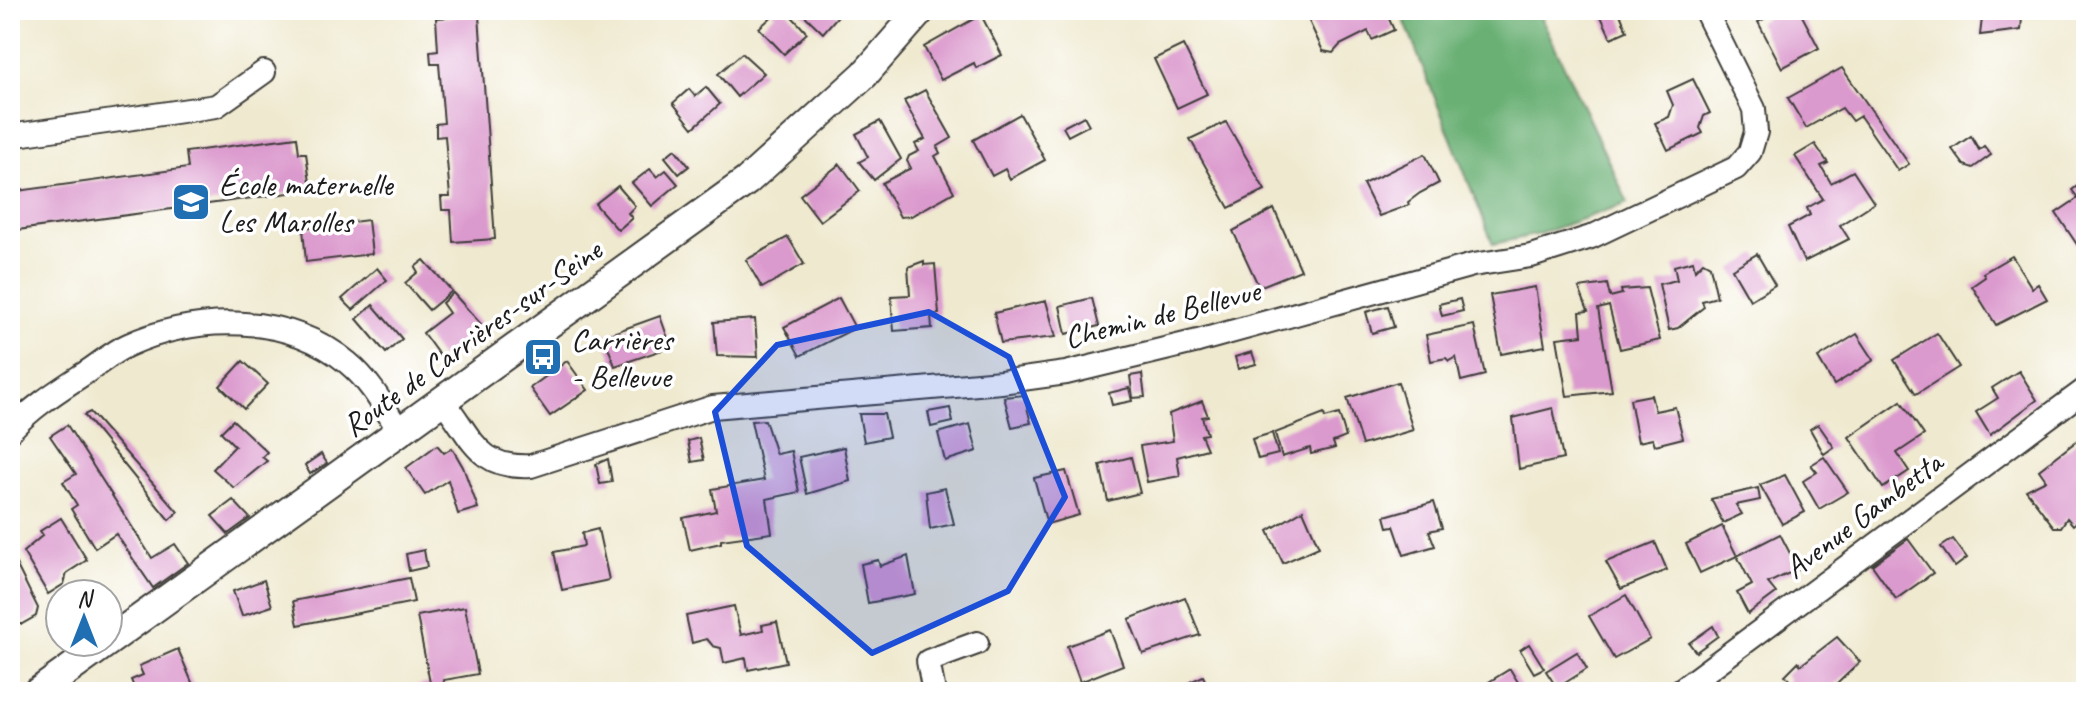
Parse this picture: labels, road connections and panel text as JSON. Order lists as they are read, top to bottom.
{
  "streets": {
    "street": ["Chemin de Bellevue", "Route de Carrières-sur-Seine", "Avenue Gambetta"]
  },
  "crossings": [
    ["Chemin de Bellevue", "Route de Carrières-sur-Seine"]
  ],
  "places": {
    "school or university": ["École maternelle Les Marolles"],
    "bus stop": ["Carrières - Bellevue"]
  },
  "north": "top"
}
